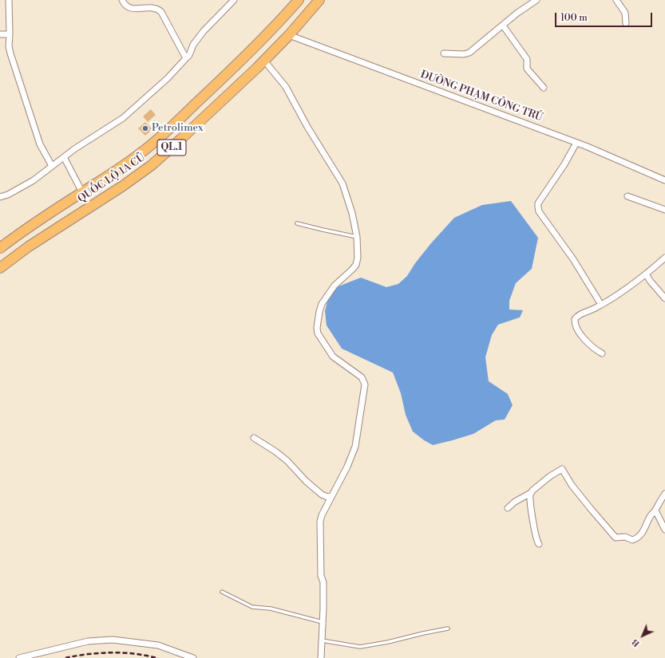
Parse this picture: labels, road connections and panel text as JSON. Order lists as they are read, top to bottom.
{
  "streets": {
    "main road": ["QL.1", "QUỐC LỘ 1A CŨ"],
    "street": ["ĐƯỜNG PHẠM CÔNG TRỨ"]
  },
  "crossings": [
    ["ĐƯỜNG PHẠM CÔNG TRỨ", "QUỐC LỘ 1A CŨ"]
  ],
  "places": ["Petrolimex"],
  "scale_bar": "100 m",
  "north": "bottom left"
}
